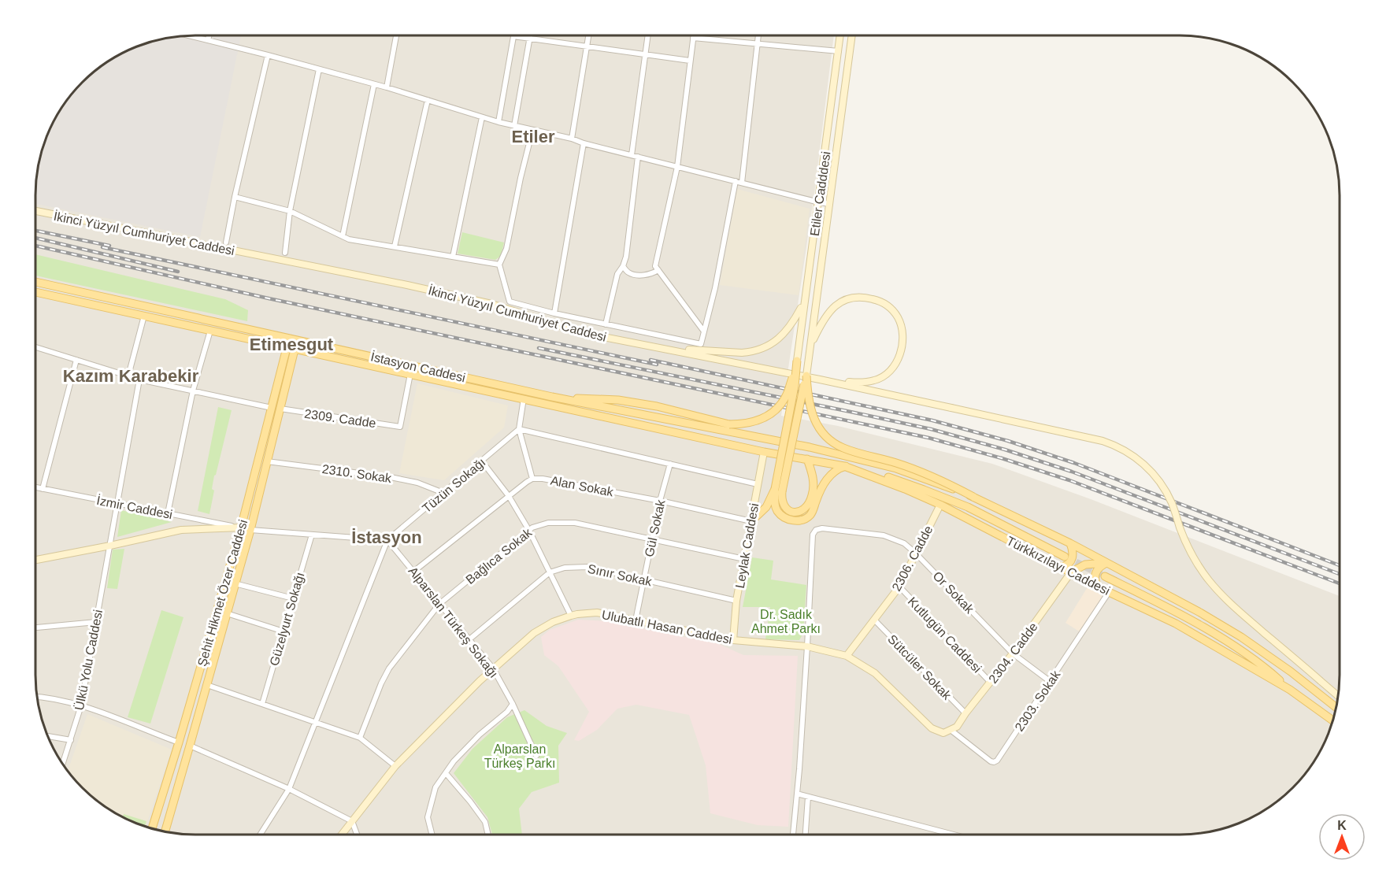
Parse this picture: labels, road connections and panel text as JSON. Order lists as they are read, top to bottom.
{
  "streets": {
    "main road": [
      "Etiler Cadddesi",
      "İkinci Yüzyıl Cumhuriyet Caddesi",
      "İstasyon Caddesi",
      "Leylak Caddesi",
      "2306. Cadde",
      "Türkkızılayı Caddesi",
      "Şehit Hikmet Özer Caddesi",
      "Ulubatlı Hasan Caddesi",
      "2304. Cadde"
    ],
    "street": [
      "2309. Cadde",
      "2310. Sokak",
      "Tüzün Sokağı",
      "Alan Sokak",
      "İzmir Caddesi",
      "Gül Sokak",
      "Bağlıca Sokak",
      "Sınır Sokak",
      "Or Sokak",
      "Güzelyurt Sokağı",
      "Alparslan Türkeş Sokağı",
      "Kutlugün Caddesi",
      "Ülkü Yolu Caddesi",
      "Sütcüler Sokak",
      "2303. Sokak"
    ]
  },
  "crossings": [
    ["İstasyon Caddesi", "2309. Cadde"],
    ["İstasyon Caddesi", "Leylak Caddesi"],
    ["İstasyon Caddesi", "Türkkızılayı Caddesi"],
    ["İstasyon Caddesi", "Şehit Hikmet Özer Caddesi"],
    ["2309. Cadde", "Şehit Hikmet Özer Caddesi"],
    ["2310. Sokak", "Tüzün Sokağı"],
    ["2310. Sokak", "Şehit Hikmet Özer Caddesi"],
    ["Tüzün Sokağı", "Alparslan Türkeş Sokağı"],
    ["Alan Sokak", "Gül Sokak"],
    ["Alan Sokak", "Leylak Caddesi"],
    ["Alan Sokak", "Alparslan Türkeş Sokağı"],
    ["İzmir Caddesi", "Şehit Hikmet Özer Caddesi"],
    ["İzmir Caddesi", "Ülkü Yolu Caddesi"],
    ["Gül Sokak", "Bağlıca Sokak"],
    ["Gül Sokak", "Sınır Sokak"],
    ["Gül Sokak", "Ulubatlı Hasan Caddesi"],
    ["Leylak Caddesi", "Bağlıca Sokak"],
    ["Leylak Caddesi", "Türkkızılayı Caddesi"],
    ["Leylak Caddesi", "Sınır Sokak"],
    ["Leylak Caddesi", "Ulubatlı Hasan Caddesi"],
    ["Bağlıca Sokak", "Alparslan Türkeş Sokağı"],
    ["2306. Cadde", "Türkkızılayı Caddesi"],
    ["2306. Cadde", "Or Sokak"],
    ["2306. Cadde", "Ulubatlı Hasan Caddesi"],
    ["2306. Cadde", "Kutlugün Caddesi"],
    ["2306. Cadde", "Sütcüler Sokak"],
    ["Türkkızılayı Caddesi", "2304. Cadde"],
    ["Türkkızılayı Caddesi", "2303. Sokak"],
    ["Sınır Sokak", "Alparslan Türkeş Sokağı"],
    ["Or Sokak", "Ulubatlı Hasan Caddesi"],
    ["Or Sokak", "2304. Cadde"],
    ["Or Sokak", "2303. Sokak"],
    ["Alparslan Türkeş Sokağı", "Ulubatlı Hasan Caddesi"],
    ["Ulubatlı Hasan Caddesi", "2304. Cadde"],
    ["Ulubatlı Hasan Caddesi", "2303. Sokak"],
    ["Kutlugün Caddesi", "2304. Cadde"],
    ["2304. Cadde", "Sütcüler Sokak"],
    ["2304. Cadde", "2303. Sokak"]
  ],
  "districts": [
    "Etiler",
    "Etimesgut",
    "Kazım Karabekir",
    "İstasyon"
  ],
  "parks": ["Dr. Sadık Ahmet Parkı", "Alparslan Türkeş Parkı"],
  "north": "top"
}
